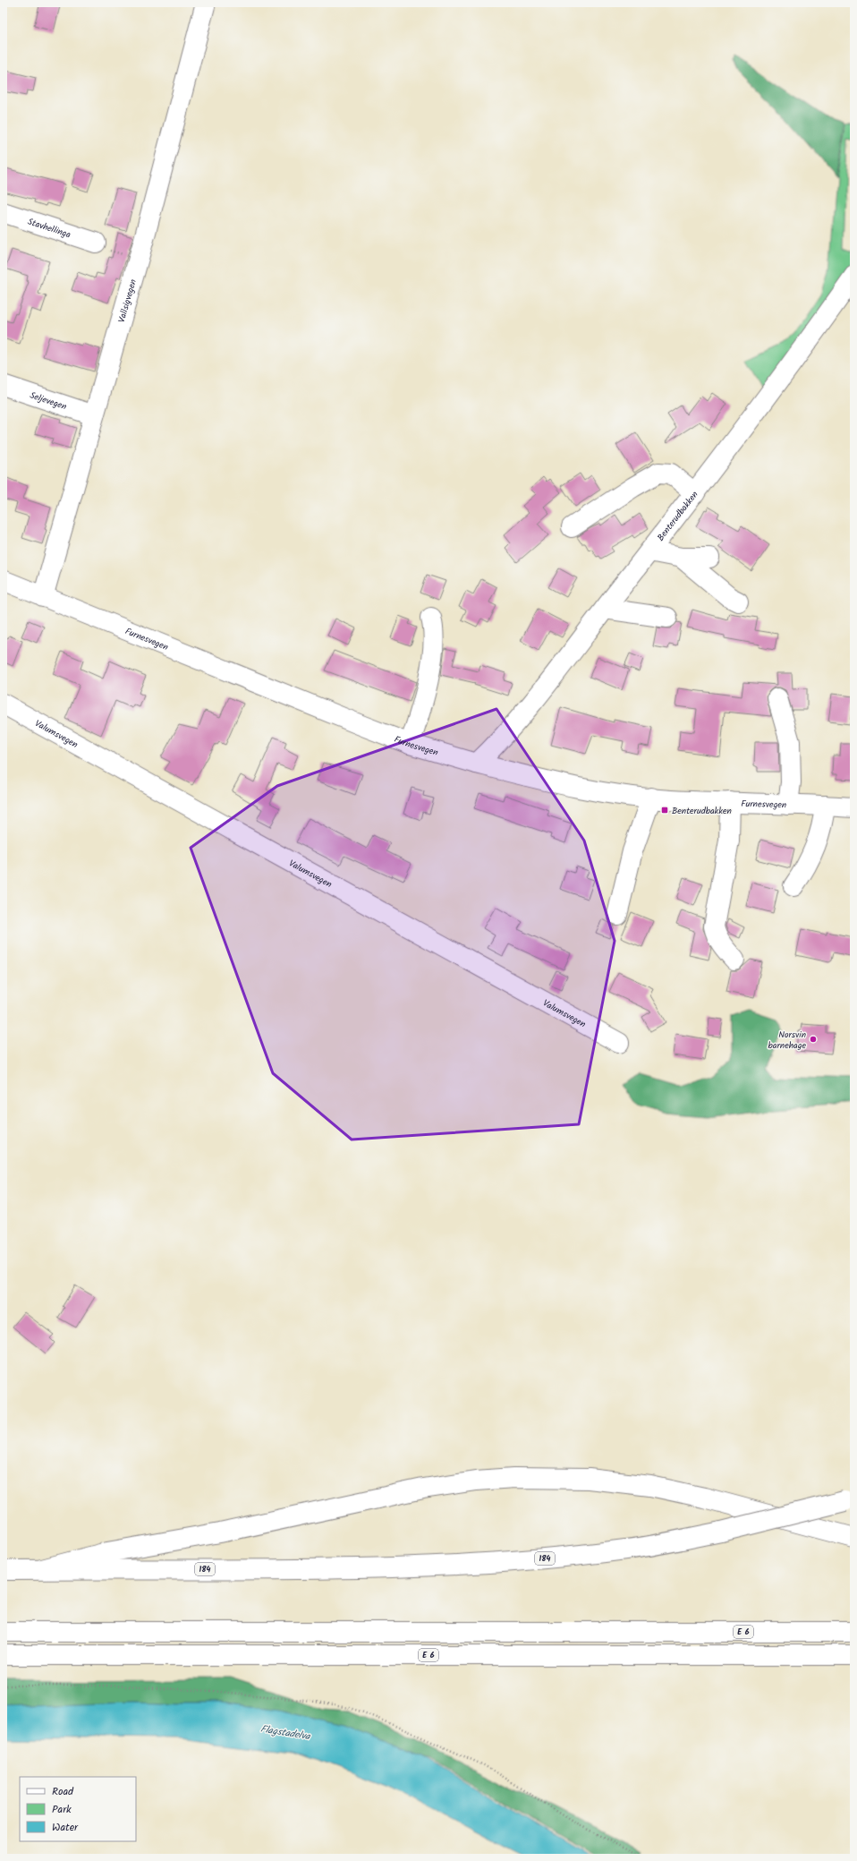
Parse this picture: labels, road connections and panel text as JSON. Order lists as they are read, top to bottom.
{
  "streets": {
    "main road": [
      "Stavhellinga",
      "Vallsigvegen",
      "Seljevegen",
      "Benterudbakken",
      "Furnesvegen",
      "Valumsvegen",
      "184",
      "E 6"
    ]
  },
  "crossings": [
    ["Vallsigvegen", "Seljevegen"],
    ["Vallsigvegen", "Furnesvegen"],
    ["Benterudbakken", "Furnesvegen"]
  ],
  "water": ["Flagstadelva"],
  "places": {
    "transit": ["Benterudbakken"],
    "other": ["Norsvin barnehage"]
  },
  "legend": ["Road", "Park", "Water"]
}
